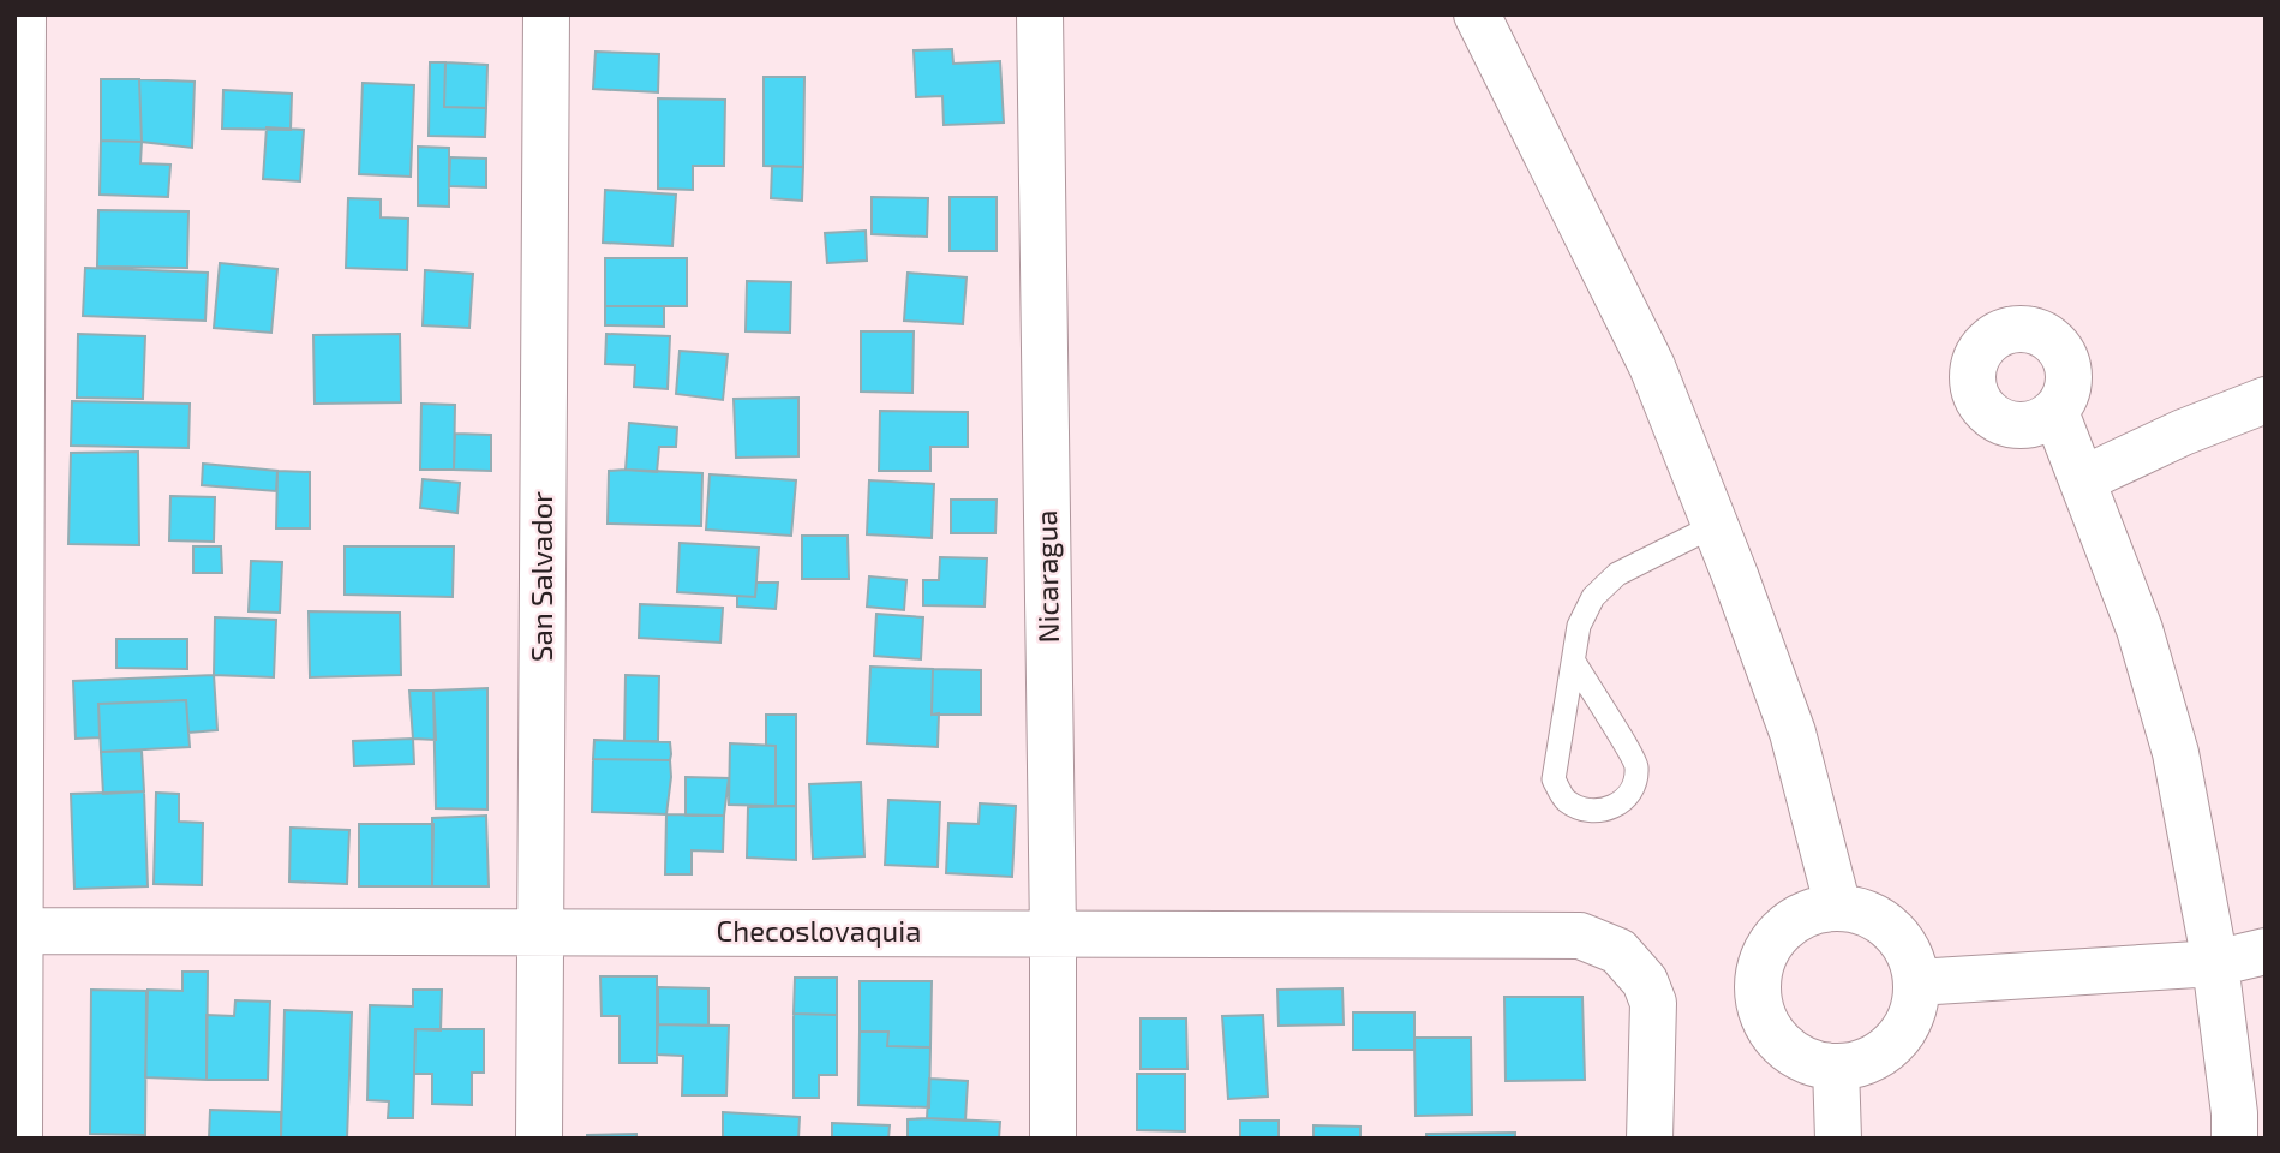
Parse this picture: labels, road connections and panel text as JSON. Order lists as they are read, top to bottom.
{
  "streets": {
    "street": ["San Salvador", "Nicaragua", "Checoslovaquia"]
  },
  "crossings": [
    ["San Salvador", "Checoslovaquia"],
    ["Nicaragua", "Checoslovaquia"]
  ]
}
